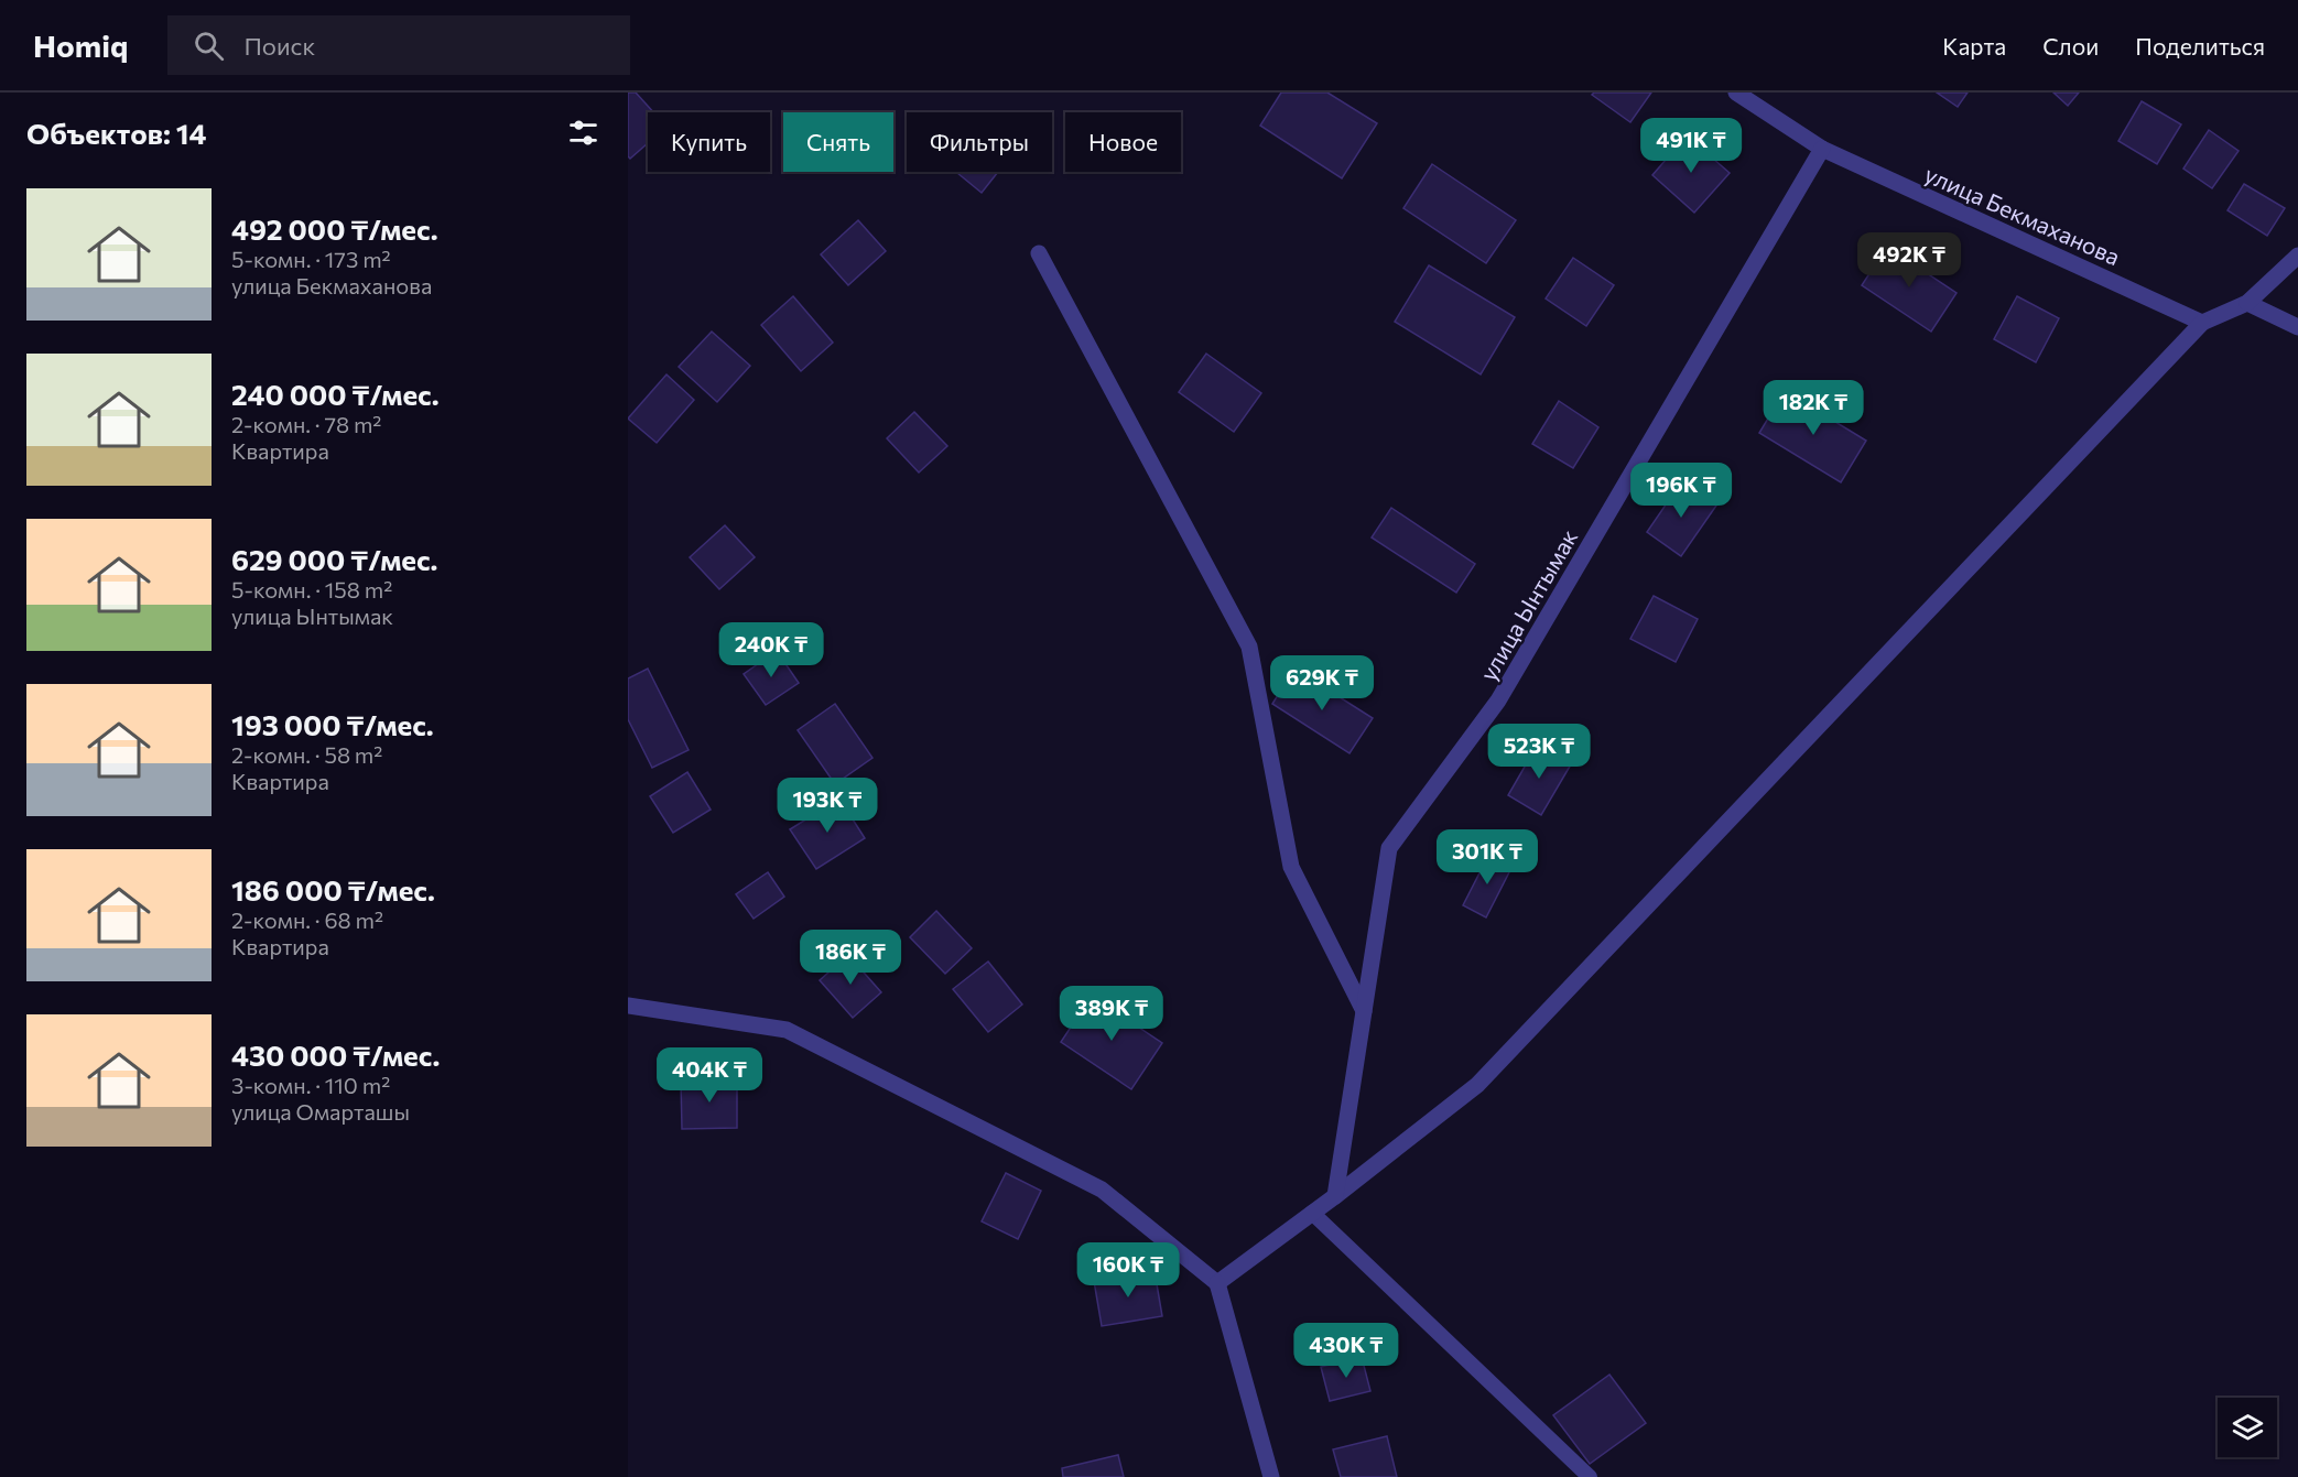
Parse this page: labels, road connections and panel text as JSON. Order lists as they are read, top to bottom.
{
  "streets": {
    "street": ["улица Бекмаханова", "улица Ынтымак"]
  },
  "crossings": [
    ["улица Бекмаханова", "улица Ынтымак"]
  ],
  "page": {
    "header": "Homiq",
    "search": "Поиск",
    "nav": ["Карта", "Слои", "Поделиться"],
    "heading": "Объектов: 14",
    "chip": [
      "Купить",
      "Снять",
      "Фильтры",
      "Новое"
    ],
    "price": [
      "491K ₸",
      "492K ₸",
      "182K ₸",
      "196K ₸",
      "240K ₸",
      "629K ₸",
      "523K ₸",
      "193K ₸",
      "301K ₸",
      "186K ₸",
      "389K ₸",
      "404K ₸",
      "160K ₸",
      "430K ₸"
    ],
    "list": [
      {
        "name": "492 000 ₸/мес.",
        "note": "5-комн. · 173 m² · улица Бекмаханова"
      },
      {
        "name": "240 000 ₸/мес.",
        "note": "2-комн. · 78 m² · Квартира"
      },
      {
        "name": "629 000 ₸/мес.",
        "note": "5-комн. · 158 m² · улица Ынтымак"
      },
      {
        "name": "193 000 ₸/мес.",
        "note": "2-комн. · 58 m² · Квартира"
      },
      {
        "name": "186 000 ₸/мес.",
        "note": "2-комн. · 68 m² · Квартира"
      },
      {
        "name": "430 000 ₸/мес.",
        "note": "3-комн. · 110 m² · улица Омарташы"
      }
    ]
  }
}
